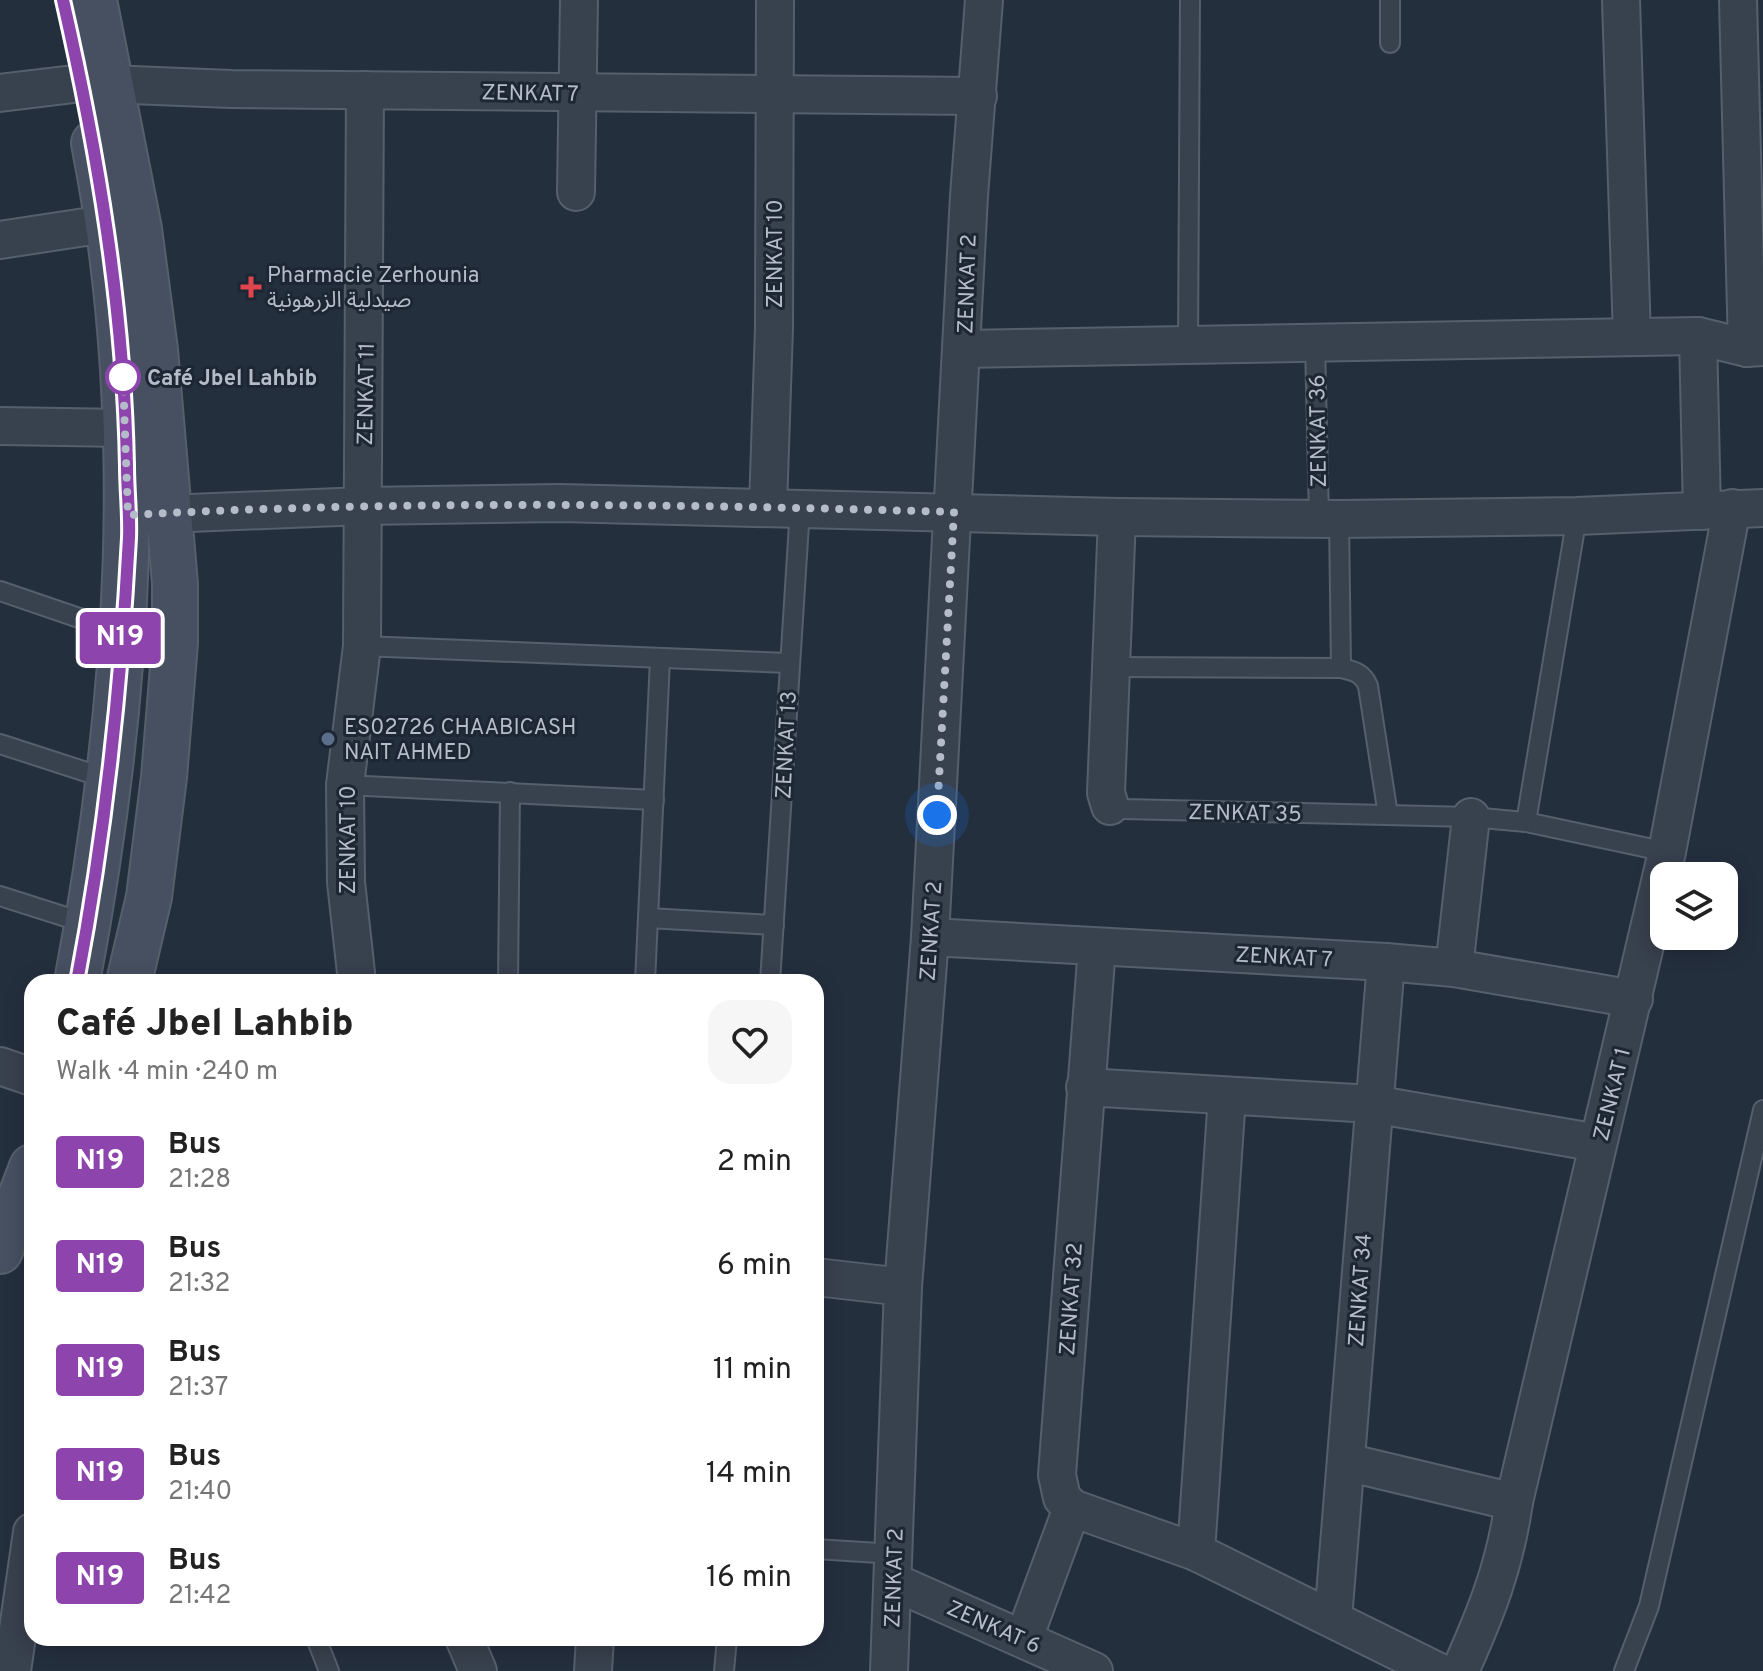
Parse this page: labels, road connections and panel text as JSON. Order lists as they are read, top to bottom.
{
  "streets": {
    "street": [
      "ZENKAT 7",
      "ZENKAT 10",
      "ZENKAT 2",
      "ZENKAT 11",
      "ZENKAT 35",
      "ZENKAT 1",
      "ZENKAT 34",
      "ZENKAT 32",
      "ZENKAT 6"
    ],
    "lane": ["ZENKAT 36", "ZENKAT 13"]
  },
  "crossings": [
    ["ZENKAT 7", "ZENKAT 10"],
    ["ZENKAT 7", "ZENKAT 2"],
    ["ZENKAT 7", "ZENKAT 11"],
    ["ZENKAT 7", "ZENKAT 1"],
    ["ZENKAT 7", "ZENKAT 34"],
    ["ZENKAT 7", "ZENKAT 32"],
    ["ZENKAT 10", "ZENKAT 11"],
    ["ZENKAT 10", "ZENKAT 13"],
    ["ZENKAT 2", "ZENKAT 6"],
    ["ZENKAT 35", "ZENKAT 1"]
  ],
  "places": {
    "health": ["Pharmacie Zerhounia صيدلية الزرهونية"],
    "other": ["Café Jbel Lahbib", "ES02726 CHAABICASH NAIT AHMED"]
  },
  "lines": ["bus line N19"],
  "page": {
    "on_map": "N19",
    "heading": ["Café Jbel Lahbib", "Walk · 4 min · 240 m"],
    "list": [
      {
        "mark": "N19",
        "name": "Bus",
        "note": "21:28",
        "value": "2 min"
      },
      {
        "mark": "N19",
        "name": "Bus",
        "note": "21:32",
        "value": "6 min"
      },
      {
        "mark": "N19",
        "name": "Bus",
        "note": "21:37",
        "value": "11 min"
      },
      {
        "mark": "N19",
        "name": "Bus",
        "note": "21:40",
        "value": "14 min"
      },
      {
        "mark": "N19",
        "name": "Bus",
        "note": "21:42",
        "value": "16 min"
      }
    ]
  }
}
